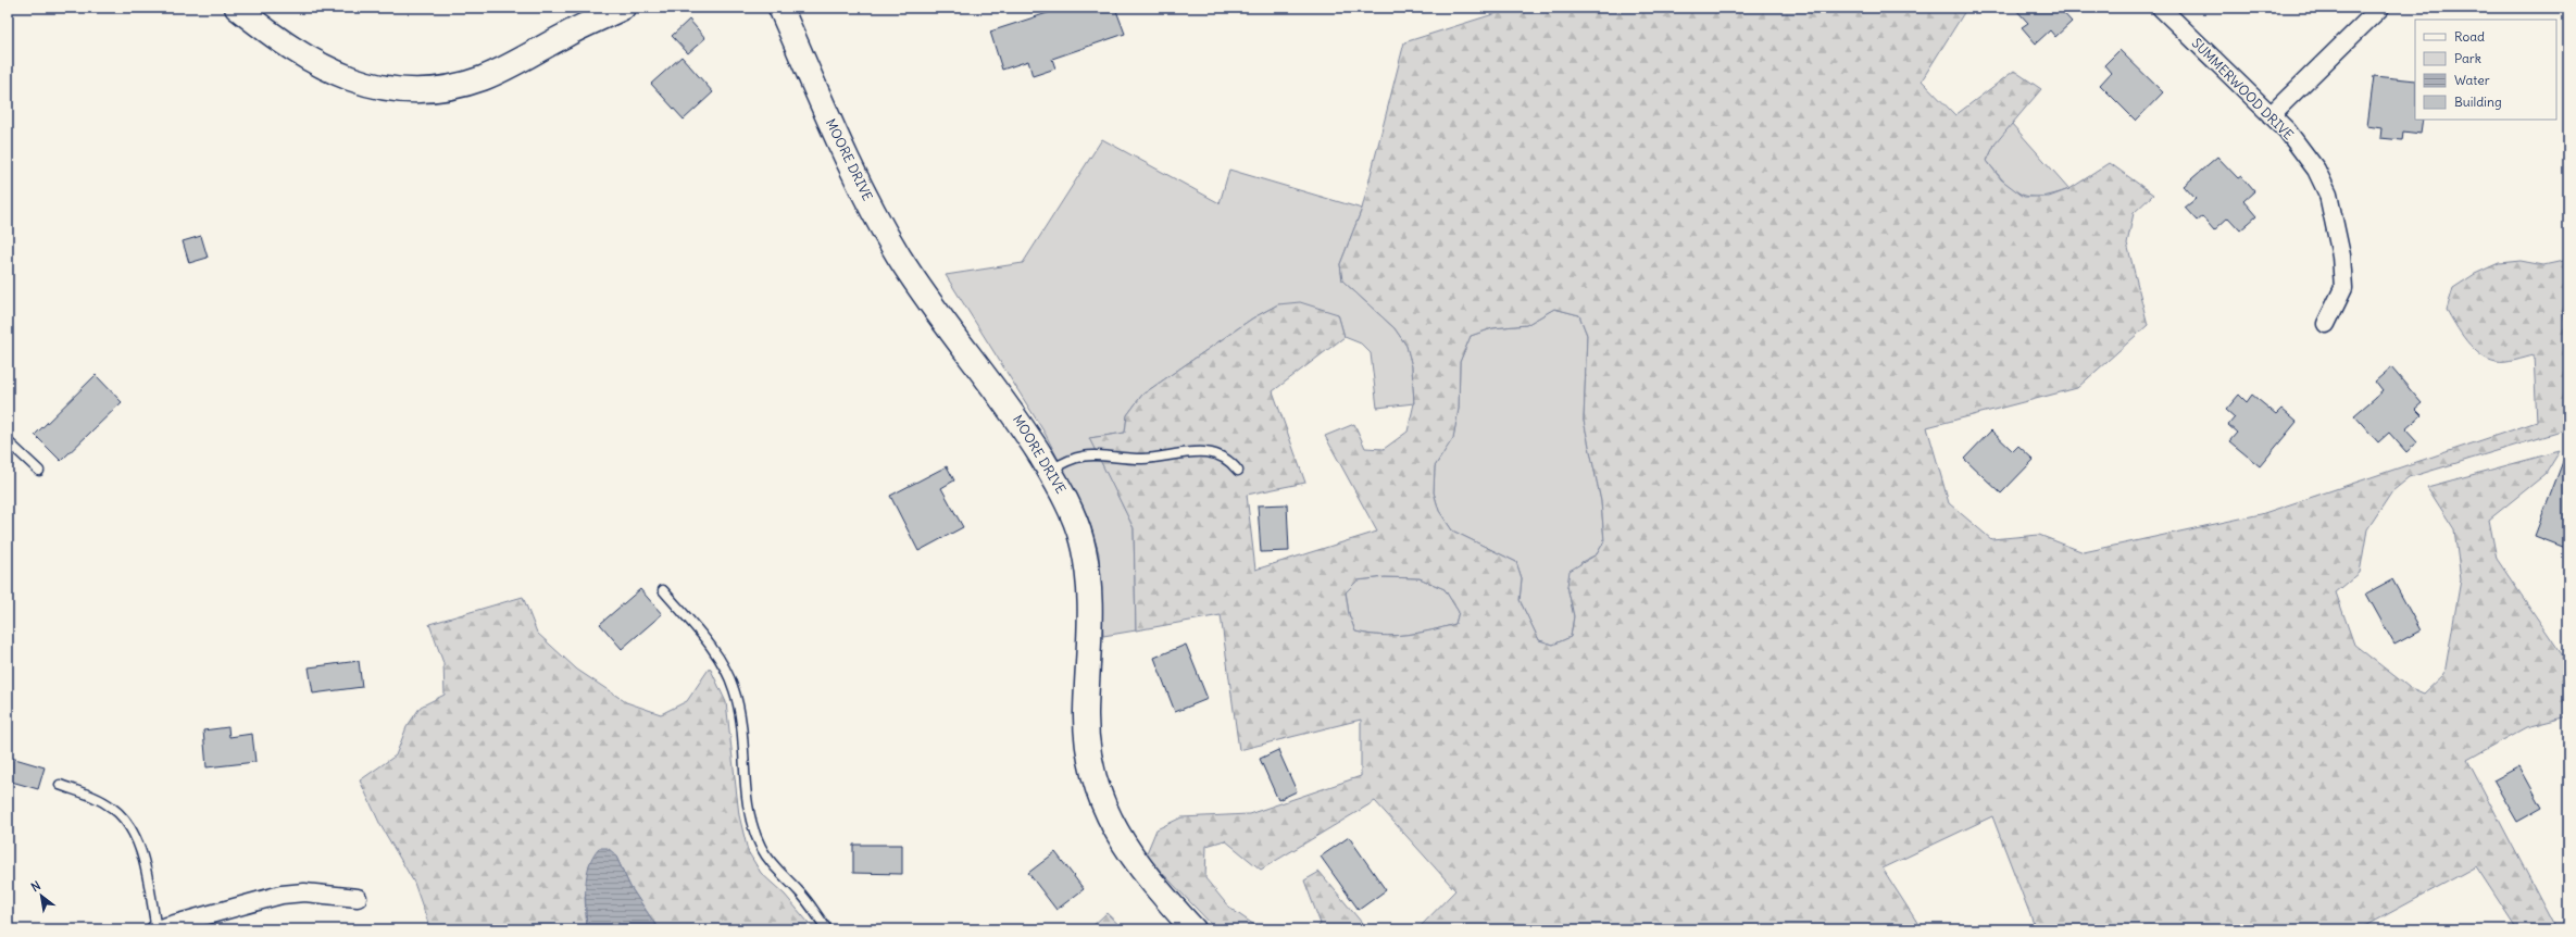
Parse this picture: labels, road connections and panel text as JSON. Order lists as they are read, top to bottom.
{
  "streets": {
    "main road": ["MOORE DRIVE"],
    "street": ["SUMMERWOOD DRIVE"]
  },
  "legend": [
    "Road",
    "Park",
    "Water",
    "Building"
  ],
  "north": "top left"
}
